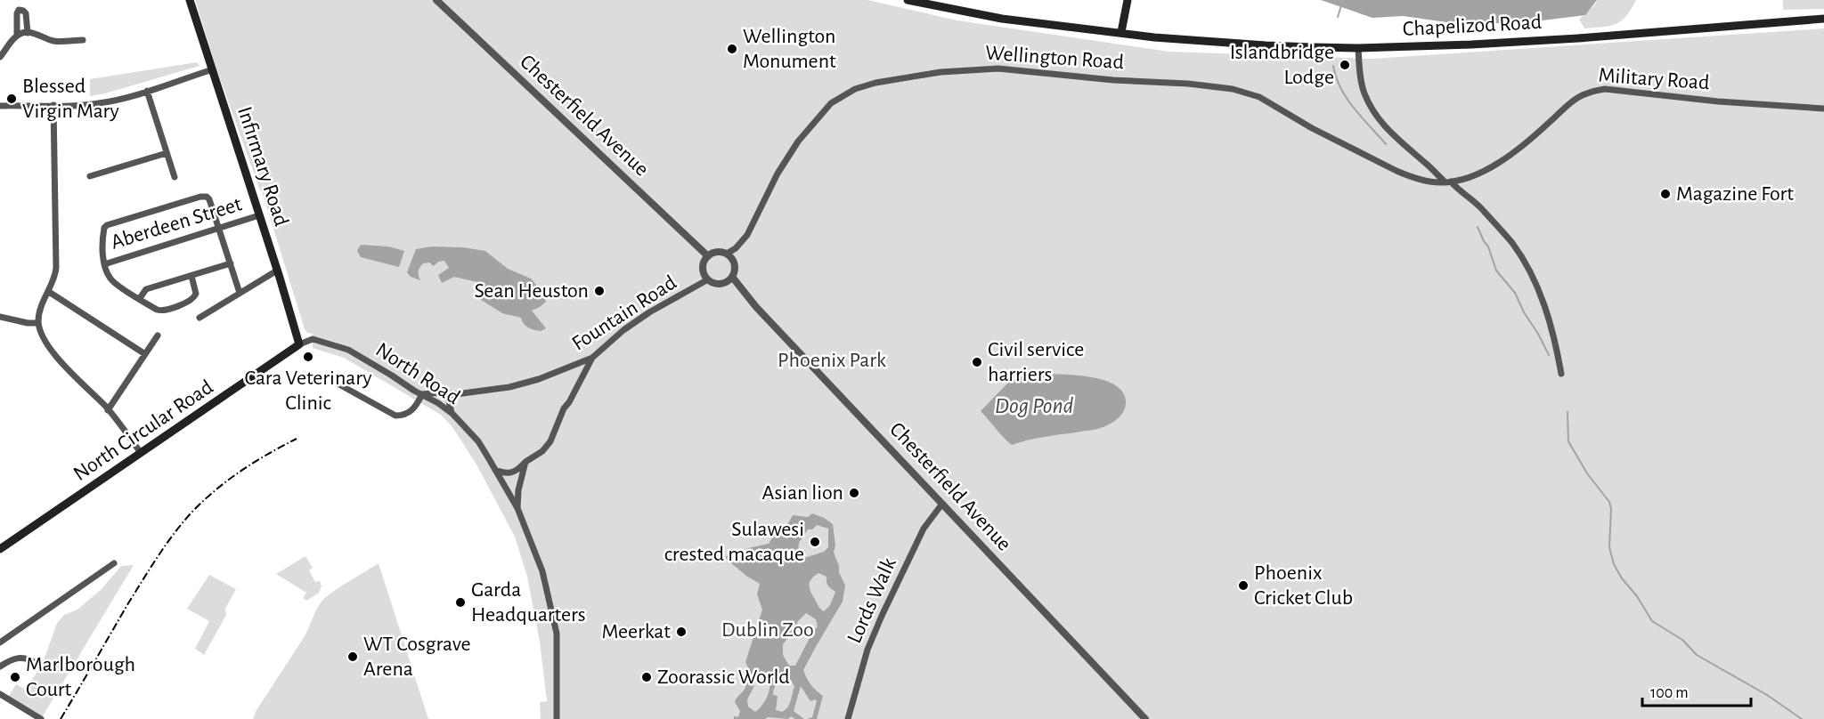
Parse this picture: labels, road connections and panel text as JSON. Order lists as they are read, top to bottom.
{
  "streets": {
    "main road": ["Chapelizod Road", "Infirmary Road", "North Circular Road"],
    "street": [
      "Wellington Road",
      "Military Road",
      "Chesterfield Avenue",
      "Aberdeen Street",
      "Fountain Road",
      "North Road",
      "Lords Walk"
    ]
  },
  "crossings": [
    ["Wellington Road", "Military Road"],
    ["Wellington Road", "Chesterfield Avenue"],
    ["Wellington Road", "Fountain Road"],
    ["Chesterfield Avenue", "Fountain Road"],
    ["Chesterfield Avenue", "Lords Walk"],
    ["Infirmary Road", "Aberdeen Street"],
    ["Infirmary Road", "North Road"],
    ["Infirmary Road", "North Circular Road"],
    ["Fountain Road", "North Road"],
    ["North Road", "North Circular Road"]
  ],
  "water": ["Dog Pond"],
  "parks": ["Phoenix Park", "Dublin Zoo"],
  "places": [
    "Wellington Monument",
    "Islandbridge Lodge",
    "Blessed Virgin Mary",
    "Magazine Fort",
    "Sean Heuston",
    "Cara Veterinary Clinic",
    "Civil service harriers",
    "Asian lion",
    "Sulawesi crested macaque",
    "Phoenix Cricket Club",
    "Garda Headquarters",
    "Meerkat",
    "WT Cosgrave Arena",
    "Marlborough Court",
    "Zoorassic World"
  ],
  "scale_bar": "100 m"
}
